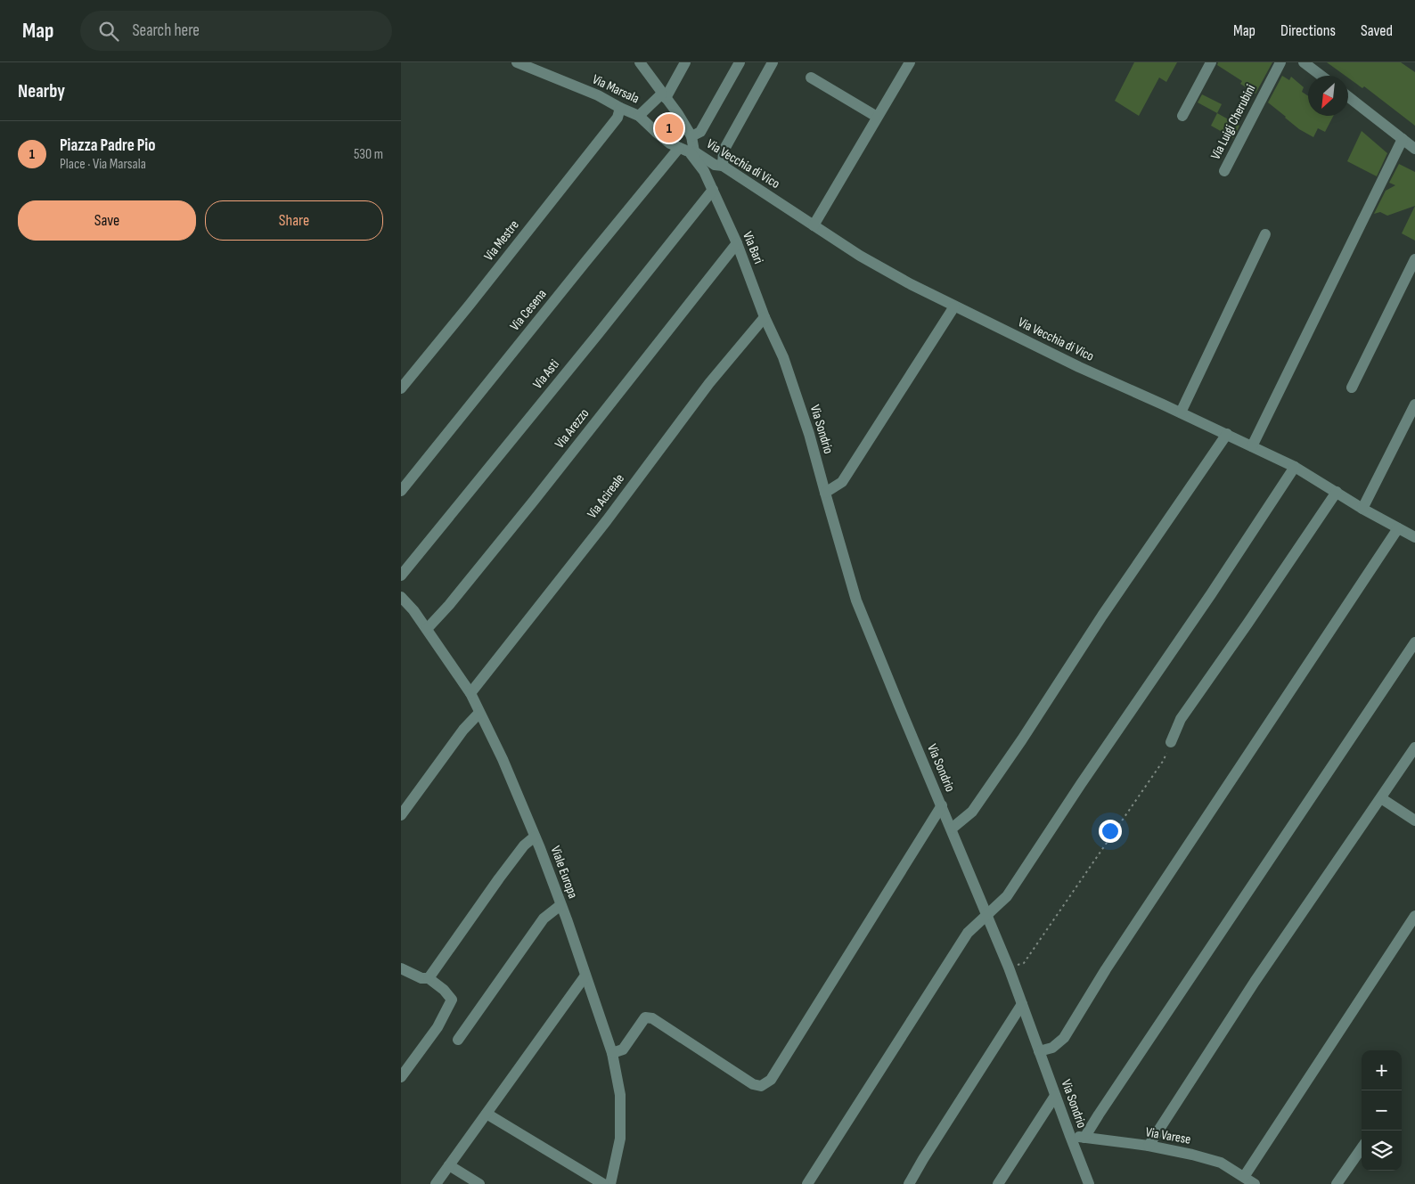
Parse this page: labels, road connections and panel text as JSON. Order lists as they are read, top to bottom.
{
  "streets": {
    "street": [
      "Via Marsala",
      "Via Luigi Cherubini",
      "Via Vecchia di Vico",
      "Via Mestre",
      "Via Bari",
      "Via Cesena",
      "Via Asti",
      "Via Arezzo",
      "Via Sondrio",
      "Via Acireale",
      "Viale Europa",
      "Via Varese"
    ]
  },
  "crossings": [
    ["Via Marsala", "Via Vecchia di Vico"],
    ["Via Marsala", "Via Mestre"],
    ["Via Marsala", "Via Bari"],
    ["Via Marsala", "Via Cesena"],
    ["Via Vecchia di Vico", "Via Bari"],
    ["Via Vecchia di Vico", "Via Cesena"],
    ["Via Bari", "Via Cesena"],
    ["Via Bari", "Via Asti"],
    ["Via Bari", "Via Arezzo"],
    ["Via Bari", "Via Sondrio"],
    ["Via Bari", "Via Acireale"],
    ["Via Arezzo", "Viale Europa"],
    ["Via Sondrio", "Via Varese"],
    ["Via Acireale", "Viale Europa"]
  ],
  "north": "bottom left",
  "page": {
    "header": "Map",
    "search": "Search here",
    "nav": ["Map", "Directions", "Saved"],
    "heading": "Nearby",
    "pins": "1",
    "list": [
      {
        "mark": "1",
        "name": "Piazza Padre Pio",
        "note": "Place · Via Marsala",
        "value": "530 m"
      }
    ],
    "buttons": ["Save", "Share"],
    "map_buttons": ["+", "−"]
  }
}
